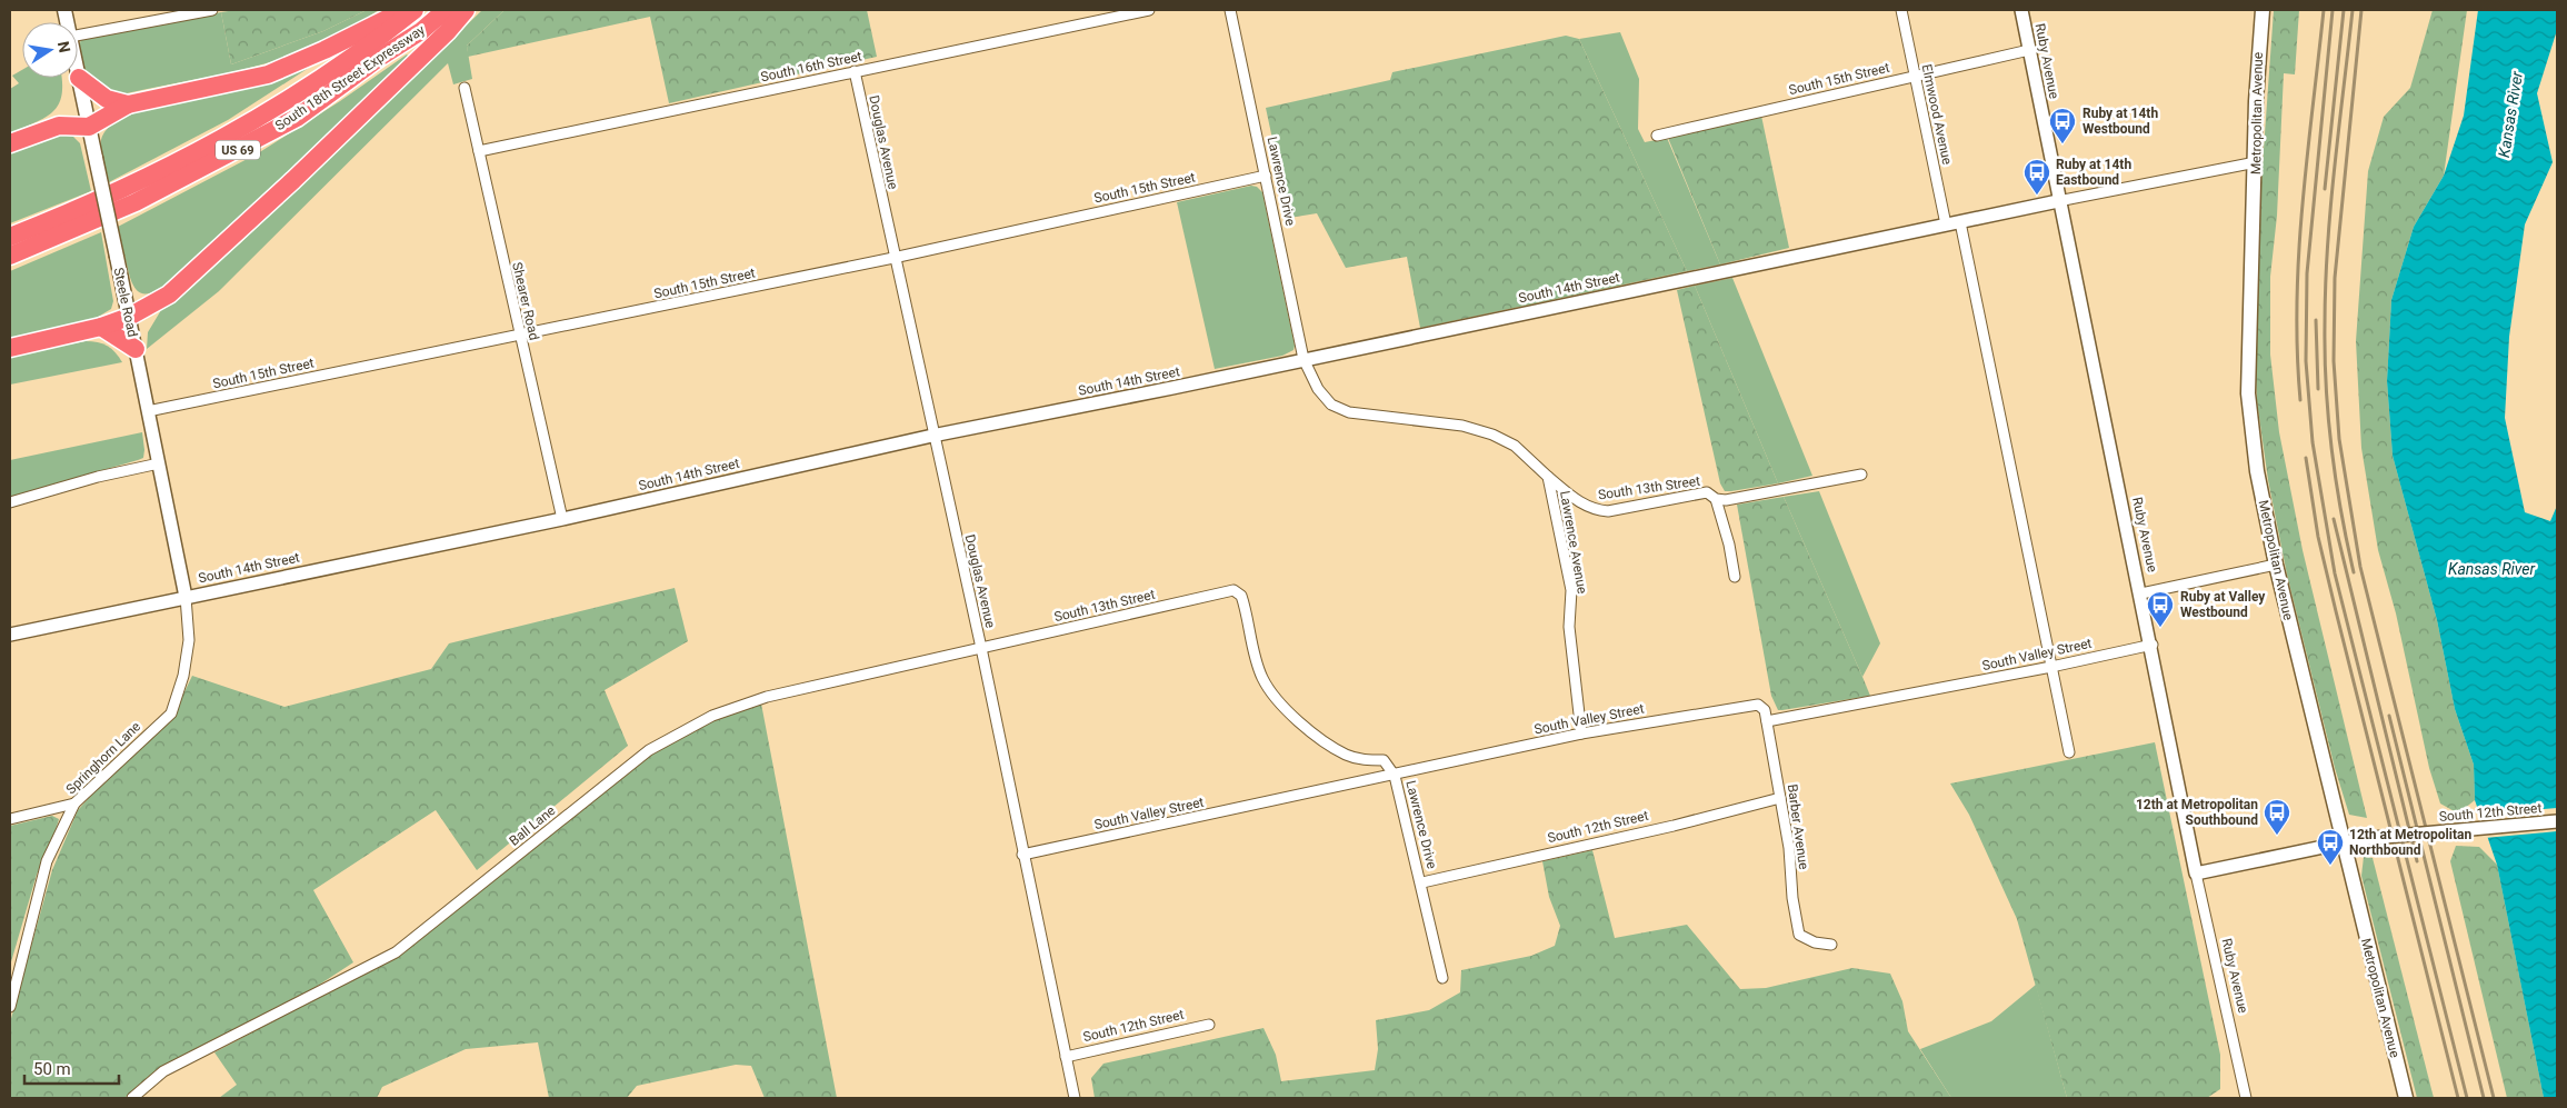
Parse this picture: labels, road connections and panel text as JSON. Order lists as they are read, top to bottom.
{
  "streets": {
    "highway": ["South 18th Street Expressway", "US 69"],
    "main road": ["Metropolitan Avenue", "Steele Road"],
    "street": [
      "Ruby Avenue",
      "South 16th Street",
      "South 15th Street",
      "Elmwood Avenue",
      "Douglas Avenue",
      "Lawrence Drive",
      "South 14th Street",
      "Shearer Road",
      "South 13th Street",
      "Lawrence Avenue",
      "South Valley Street",
      "Springhorn Lane",
      "South 12th Street",
      "Ball Lane",
      "Barber Avenue"
    ]
  },
  "crossings": [
    ["Ruby Avenue", "South 15th Street"],
    ["Ruby Avenue", "South 14th Street"],
    ["Ruby Avenue", "South Valley Street"],
    ["Ruby Avenue", "South 12th Street"],
    ["South 16th Street", "Douglas Avenue"],
    ["South 16th Street", "Shearer Road"],
    ["South 15th Street", "Elmwood Avenue"],
    ["South 15th Street", "Douglas Avenue"],
    ["South 15th Street", "Lawrence Drive"],
    ["South 15th Street", "Shearer Road"],
    ["South 15th Street", "Steele Road"],
    ["Metropolitan Avenue", "South 14th Street"],
    ["Metropolitan Avenue", "South 12th Street"],
    ["Elmwood Avenue", "South 14th Street"],
    ["Douglas Avenue", "South 14th Street"],
    ["Douglas Avenue", "South 13th Street"],
    ["Douglas Avenue", "South Valley Street"],
    ["Douglas Avenue", "South 12th Street"],
    ["Douglas Avenue", "Ball Lane"],
    ["Lawrence Drive", "South 14th Street"],
    ["Lawrence Drive", "South 13th Street"],
    ["Lawrence Drive", "Lawrence Avenue"],
    ["Lawrence Drive", "South Valley Street"],
    ["Lawrence Drive", "South 12th Street"],
    ["South 14th Street", "Shearer Road"],
    ["South 14th Street", "Steele Road"],
    ["South 14th Street", "Lawrence Avenue"],
    ["South 14th Street", "Springhorn Lane"],
    ["Steele Road", "Springhorn Lane"],
    ["South 13th Street", "Lawrence Avenue"],
    ["South 13th Street", "Ball Lane"],
    ["Lawrence Avenue", "South Valley Street"],
    ["South Valley Street", "Barber Avenue"],
    ["South 12th Street", "Barber Avenue"]
  ],
  "water": ["Kansas River"],
  "places": {
    "bus stop": [
      "Ruby at 14th Westbound",
      "Ruby at 14th Eastbound",
      "Ruby at Valley Westbound",
      "12th at Metropolitan Southbound",
      "12th at Metropolitan Northbound"
    ]
  },
  "scale_bar": "50 m",
  "north": "right"
}
